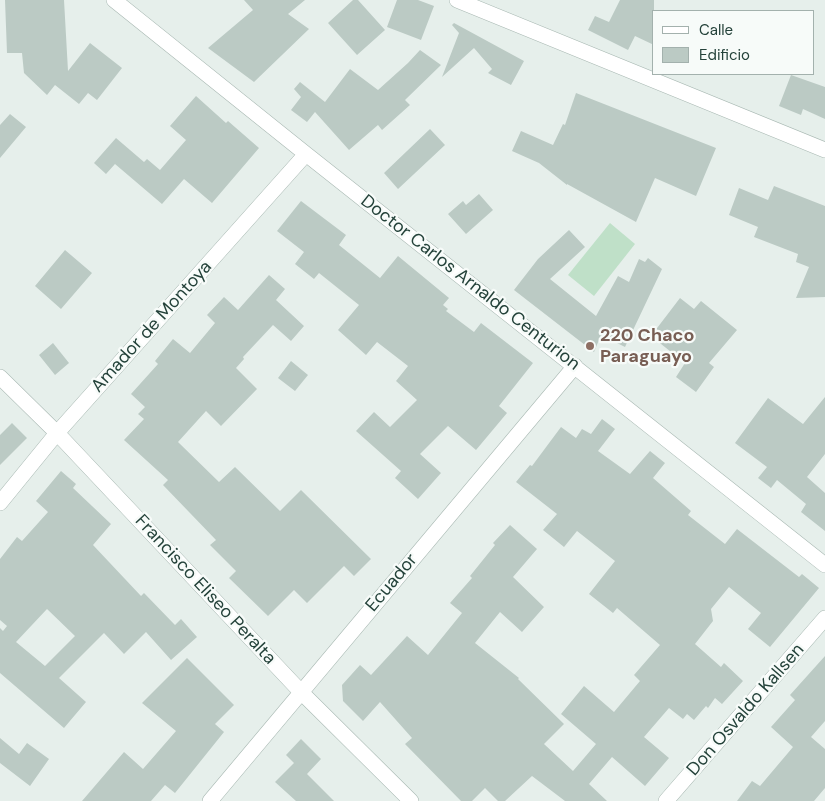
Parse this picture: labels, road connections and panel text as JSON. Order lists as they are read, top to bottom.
{
  "streets": {
    "street": [
      "Doctor Carlos Arnaldo Centurion",
      "Amador de Montoya",
      "Ecuador",
      "Francisco Eliseo Peralta",
      "Don Osvaldo Kallsen"
    ]
  },
  "crossings": [
    ["Doctor Carlos Arnaldo Centurion", "Amador de Montoya"],
    ["Doctor Carlos Arnaldo Centurion", "Ecuador"],
    ["Amador de Montoya", "Francisco Eliseo Peralta"],
    ["Ecuador", "Francisco Eliseo Peralta"]
  ],
  "places": ["220 Chaco Paraguayo"],
  "legend": ["Calle", "Edificio"]
}
